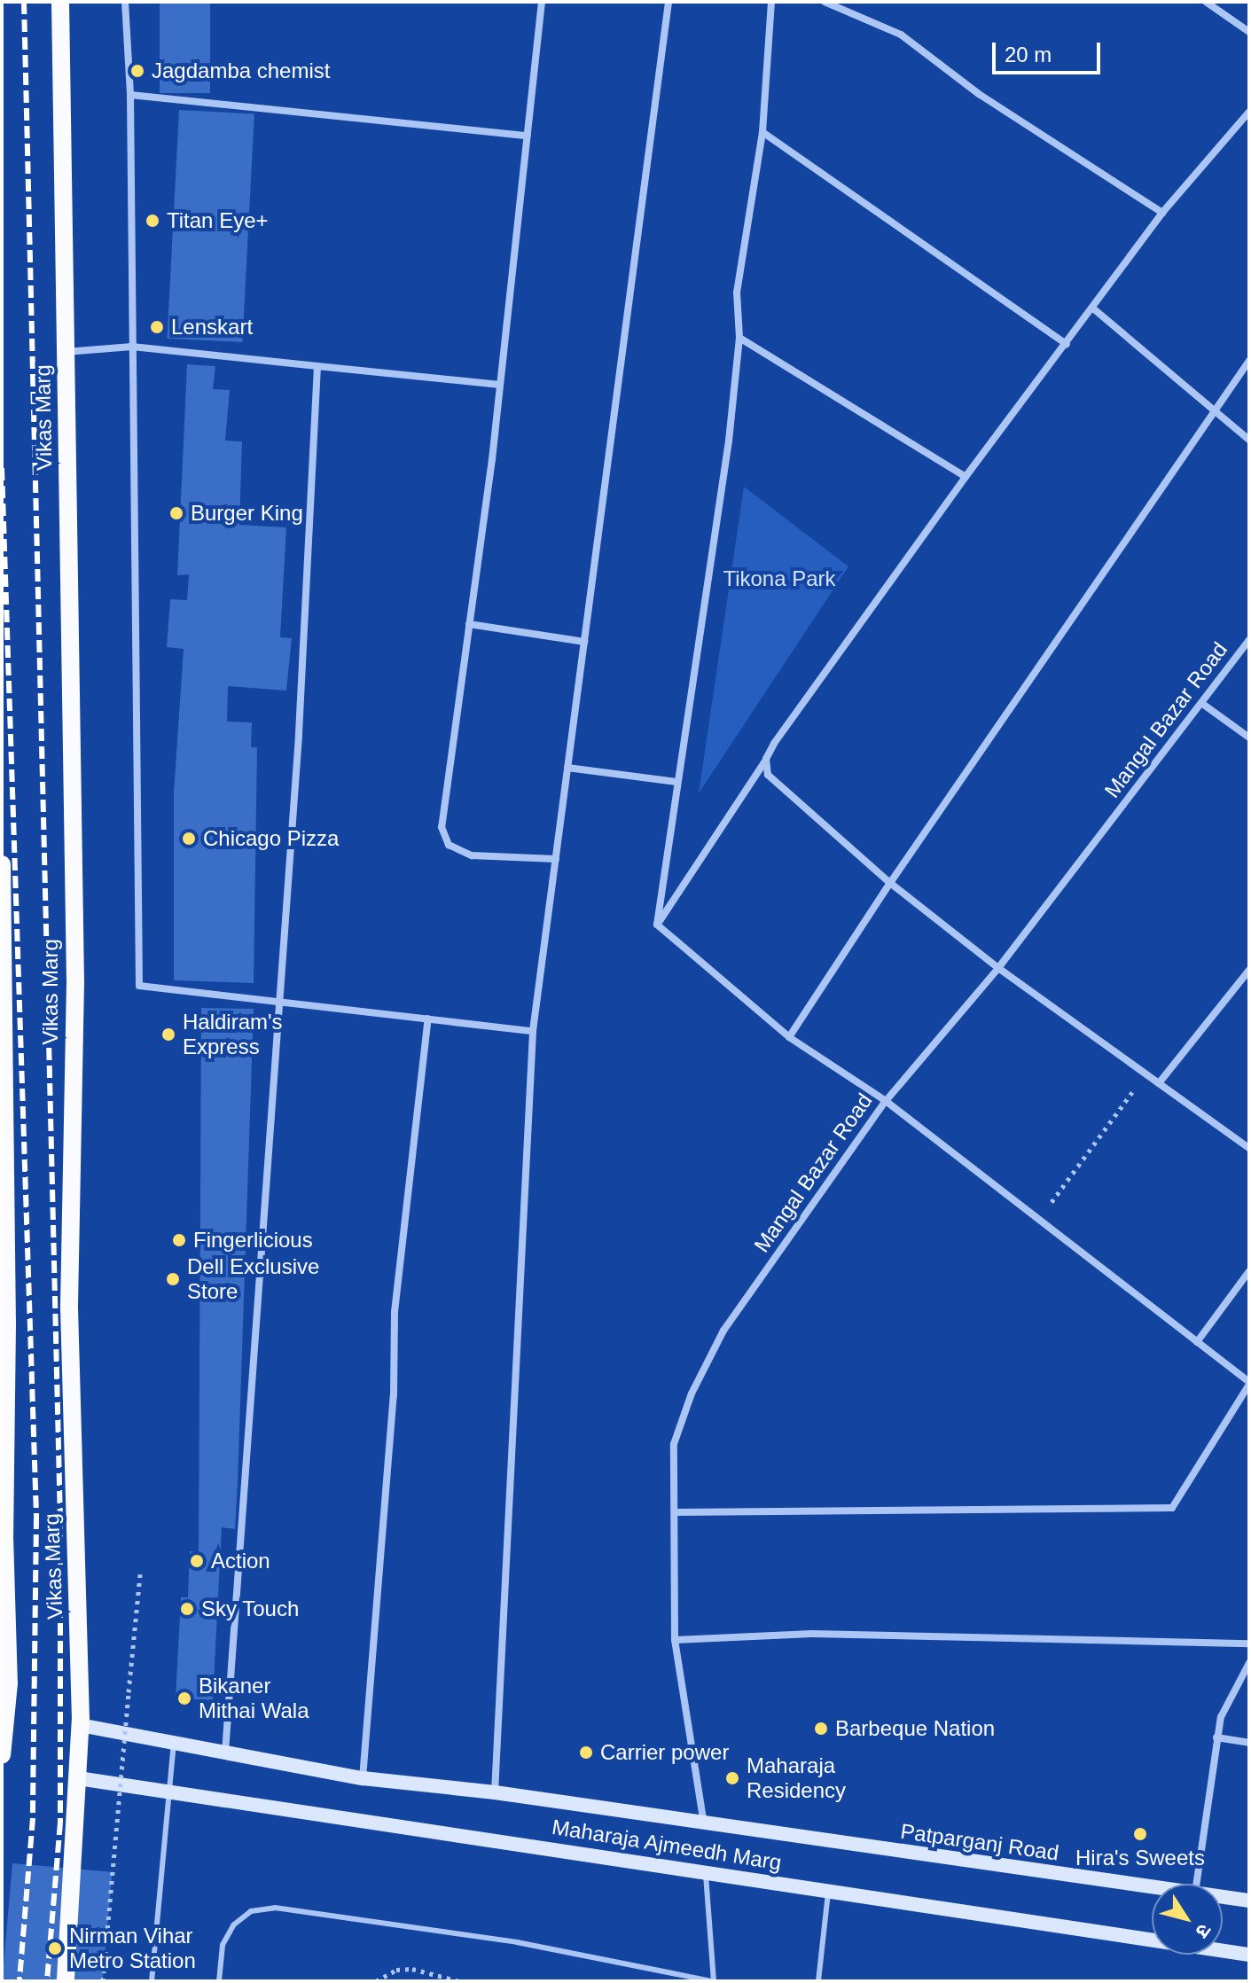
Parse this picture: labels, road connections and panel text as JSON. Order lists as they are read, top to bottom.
{
  "streets": {
    "main road": ["Vikas Marg", "Patparganj Road", "Maharaja Ajmeedh Marg"],
    "street": ["Mangal Bazar Road"]
  },
  "crossings": [
    ["Vikas Marg", "Maharaja Ajmeedh Marg"],
    ["Mangal Bazar Road", "Patparganj Road"],
    ["Mangal Bazar Road", "Maharaja Ajmeedh Marg"],
    ["Patparganj Road", "Maharaja Ajmeedh Marg"]
  ],
  "parks": ["Tikona Park"],
  "places": [
    "Jagdamba chemist",
    "Titan Eye+",
    "Lenskart",
    "Burger King",
    "Chicago Pizza",
    "Haldiram's Express",
    "Fingerlicious",
    "Dell Exclusive Store",
    "Action",
    "Sky Touch",
    "Bikaner Mithai Wala",
    "Barbeque Nation",
    "Carrier power",
    "Maharaja Residency",
    "Hira's Sweets",
    "Nirman Vihar Metro Station"
  ],
  "scale_bar": "20 m",
  "north": "bottom right"
}
